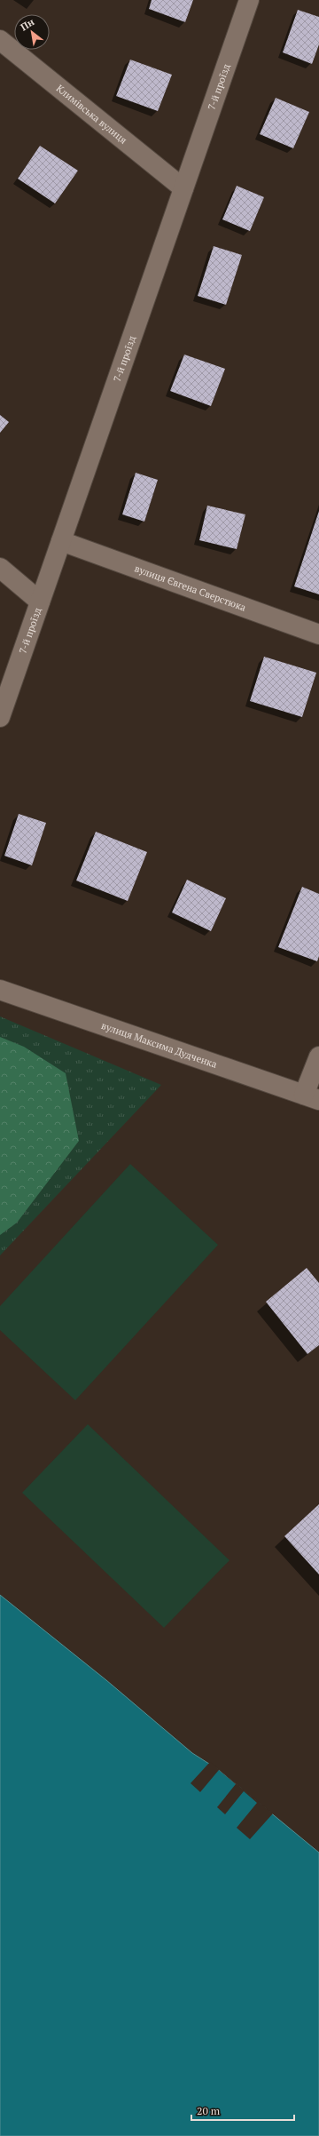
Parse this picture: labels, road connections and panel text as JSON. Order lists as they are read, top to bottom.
{
  "streets": {
    "street": [
      "7-й проїзд",
      "Климівська вулиця",
      "вулиця Євгена Сверстюка",
      "вулиця Максима Дудченка"
    ]
  },
  "crossings": [
    ["7-й проїзд", "Климівська вулиця"],
    ["7-й проїзд", "вулиця Євгена Сверстюка"]
  ],
  "scale_bar": "20 m",
  "north": "top left"
}
